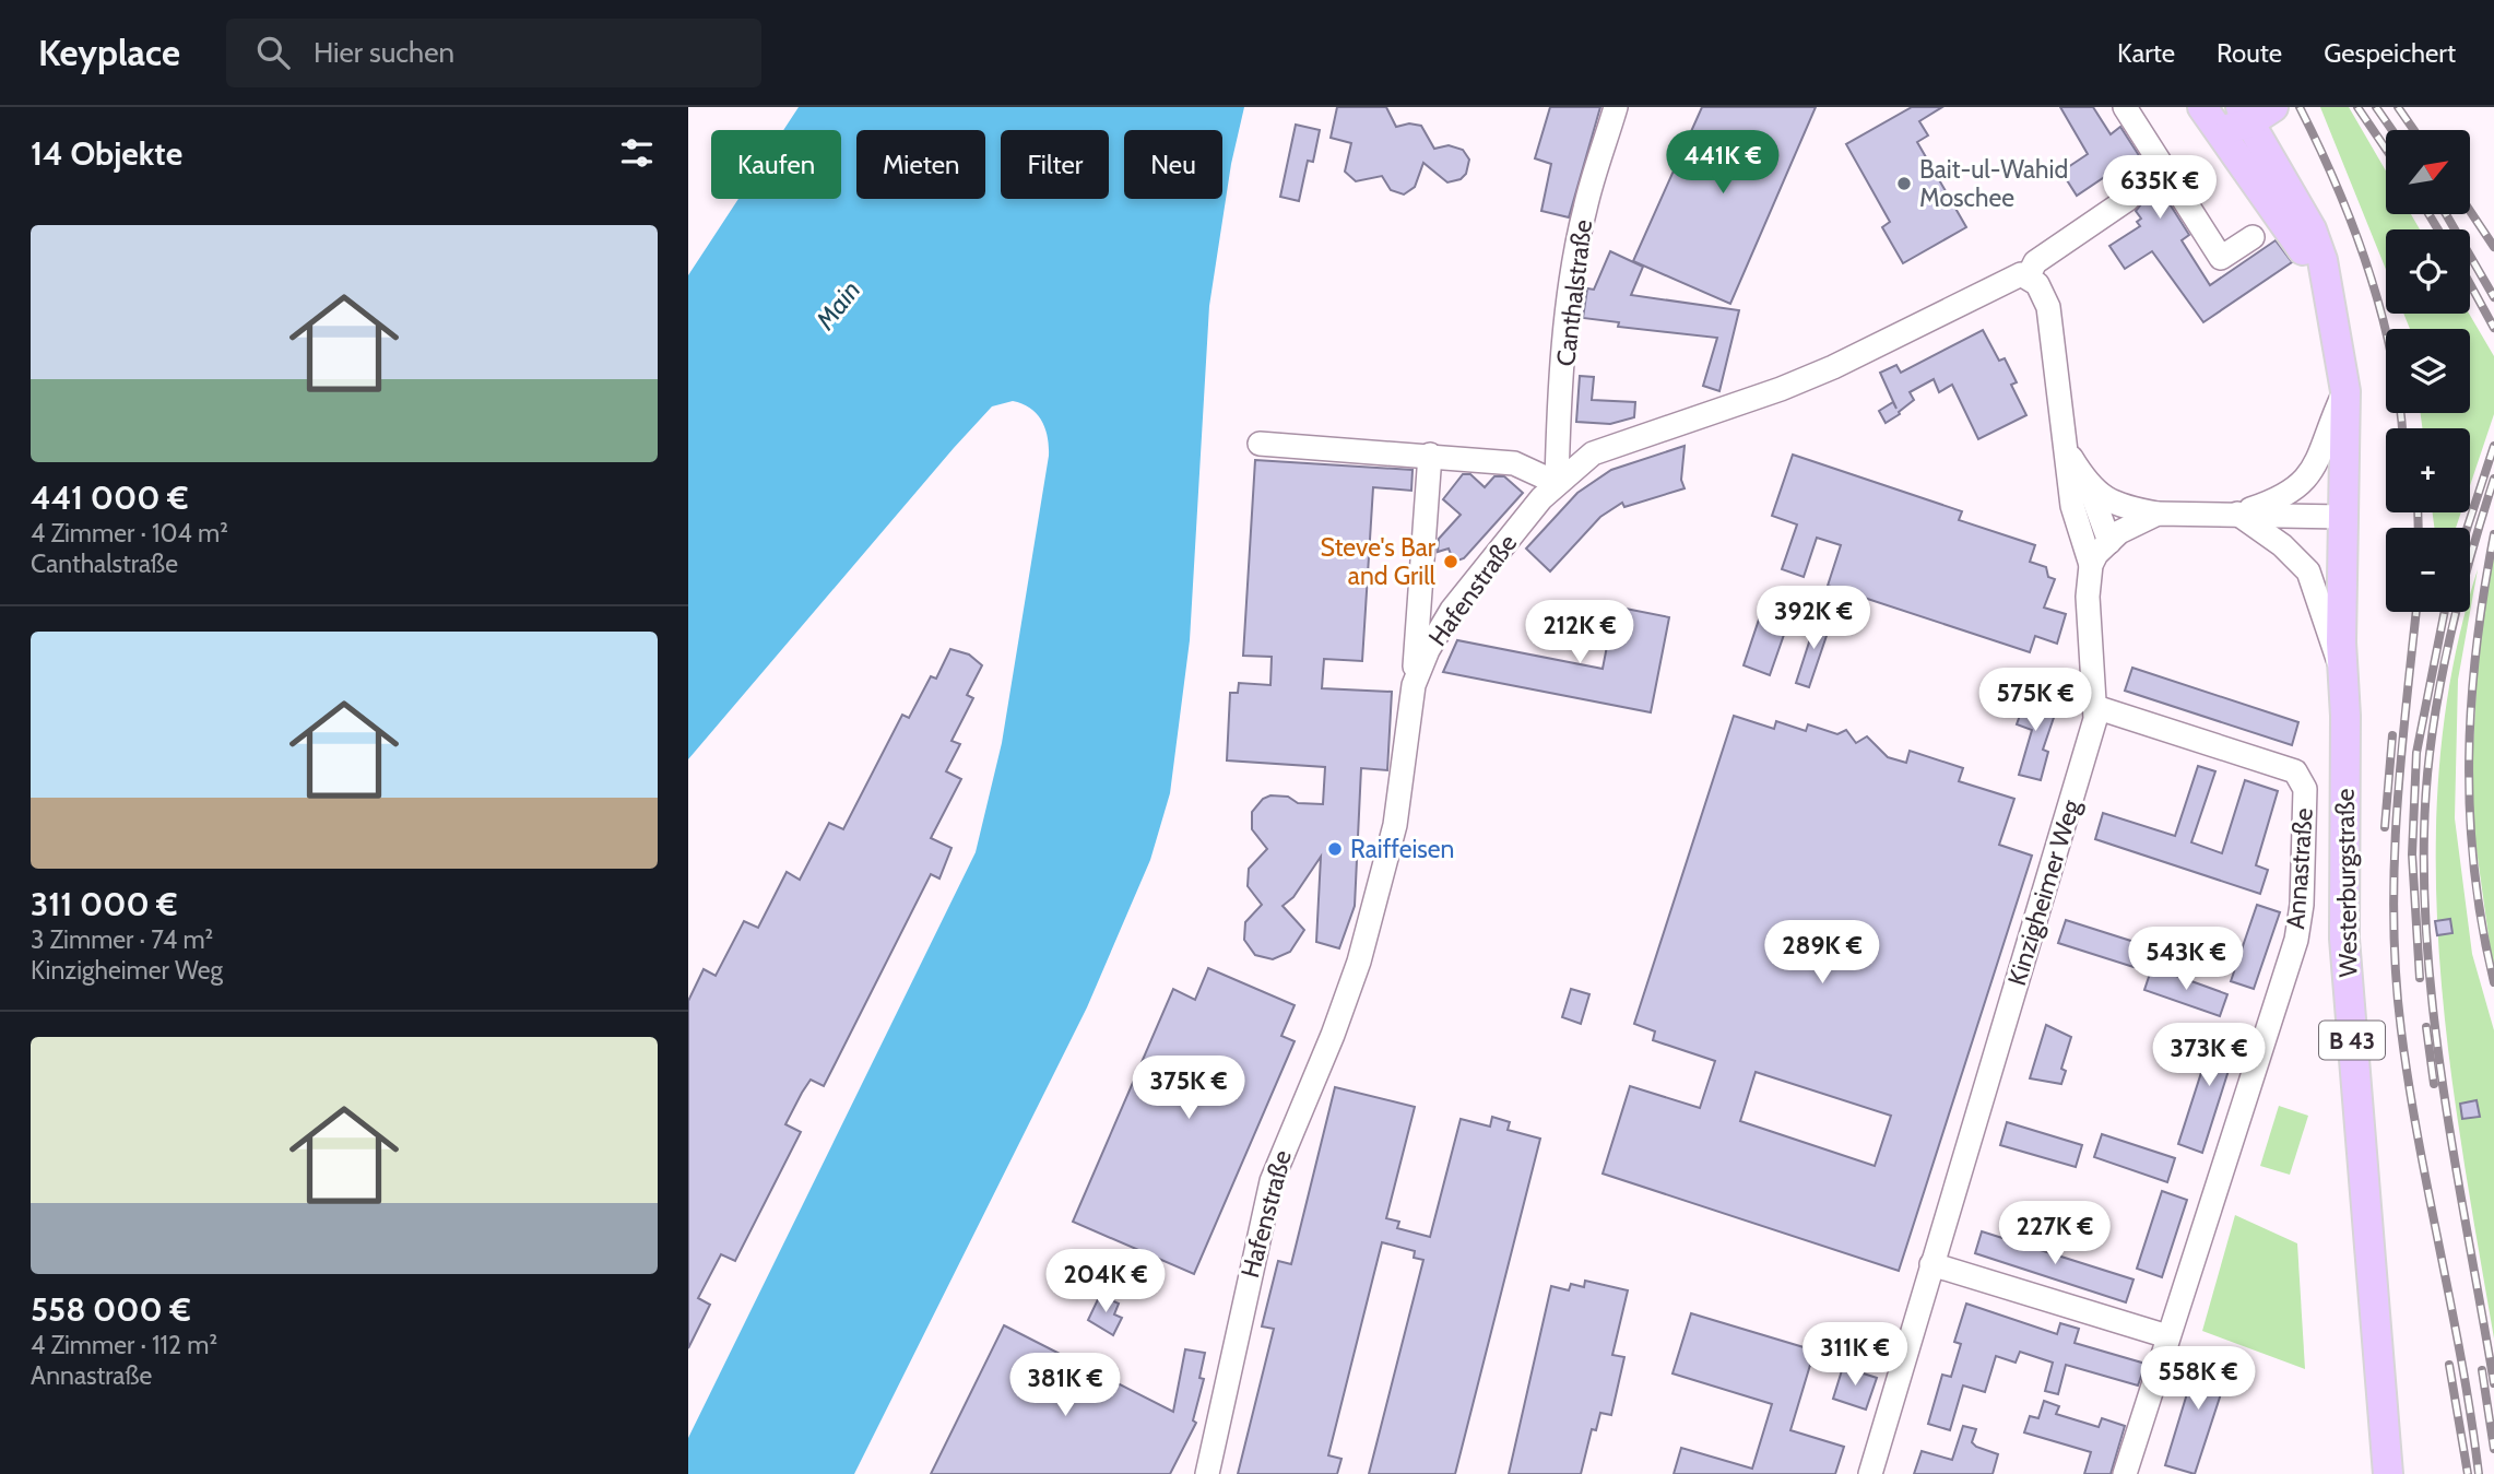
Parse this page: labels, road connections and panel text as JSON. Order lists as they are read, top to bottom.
{
  "streets": {
    "main road": ["Westerburgstraße", "B 43"],
    "street": [
      "Canthalstraße",
      "Hafenstraße",
      "Annastraße",
      "Kinzigheimer Weg"
    ]
  },
  "crossings": [
    ["Canthalstraße", "Hafenstraße"],
    ["Annastraße", "Kinzigheimer Weg"]
  ],
  "water": ["Main"],
  "places": ["Bait-ul-Wahid Moschee", "Steve's Bar and Grill", "Raiffeisen"],
  "north": "top right",
  "page": {
    "header": "Keyplace",
    "search": "Hier suchen",
    "nav": ["Karte", "Route", "Gespeichert"],
    "heading": "14 Objekte",
    "map_buttons": ["+", "−"],
    "price": [
      "441K €",
      "635K €",
      "392K €",
      "212K €",
      "575K €",
      "289K €",
      "543K €",
      "373K €",
      "375K €",
      "227K €",
      "204K €",
      "311K €",
      "558K €",
      "381K €"
    ],
    "chip": [
      "Kaufen",
      "Mieten",
      "Filter",
      "Neu"
    ],
    "list": [
      {
        "name": "441 000 €",
        "note": "4 Zimmer · 104 m² · Canthalstraße"
      },
      {
        "name": "311 000 €",
        "note": "3 Zimmer · 74 m² · Kinzigheimer Weg"
      },
      {
        "name": "558 000 €",
        "note": "4 Zimmer · 112 m² · Annastraße"
      }
    ]
  }
}
